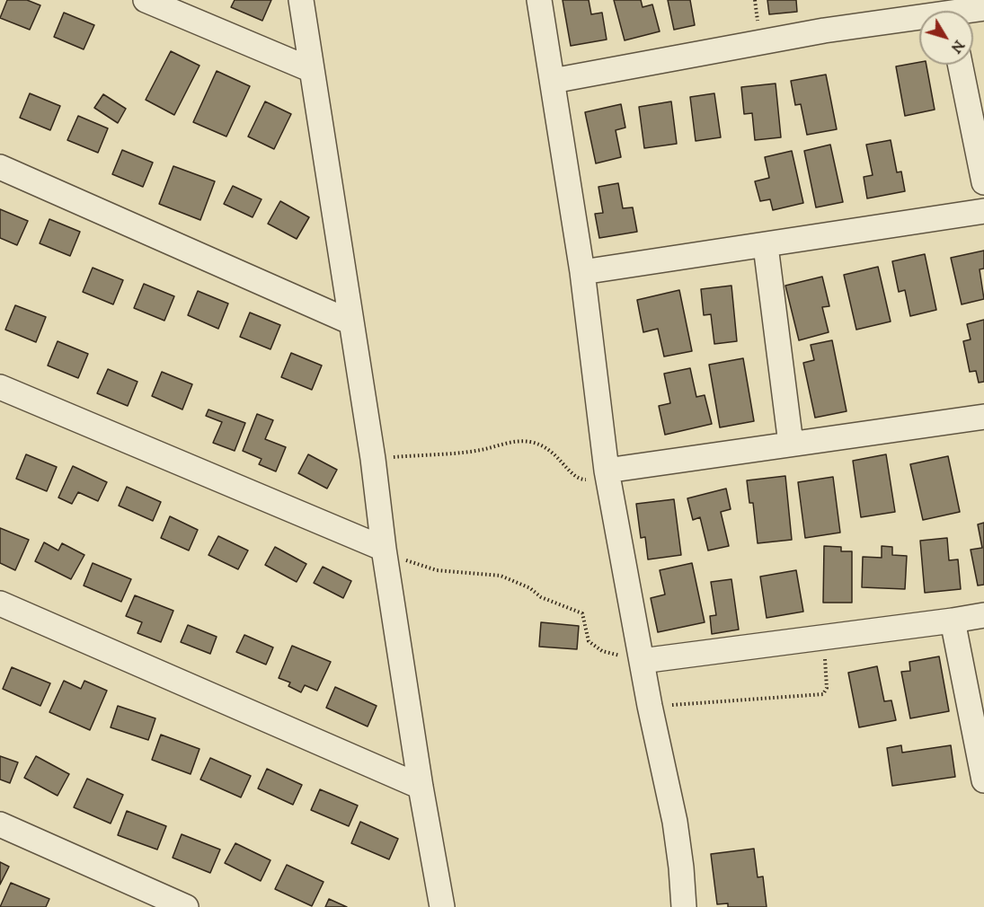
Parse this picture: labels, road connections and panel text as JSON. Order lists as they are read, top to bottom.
{
  "north": "bottom right"
}
